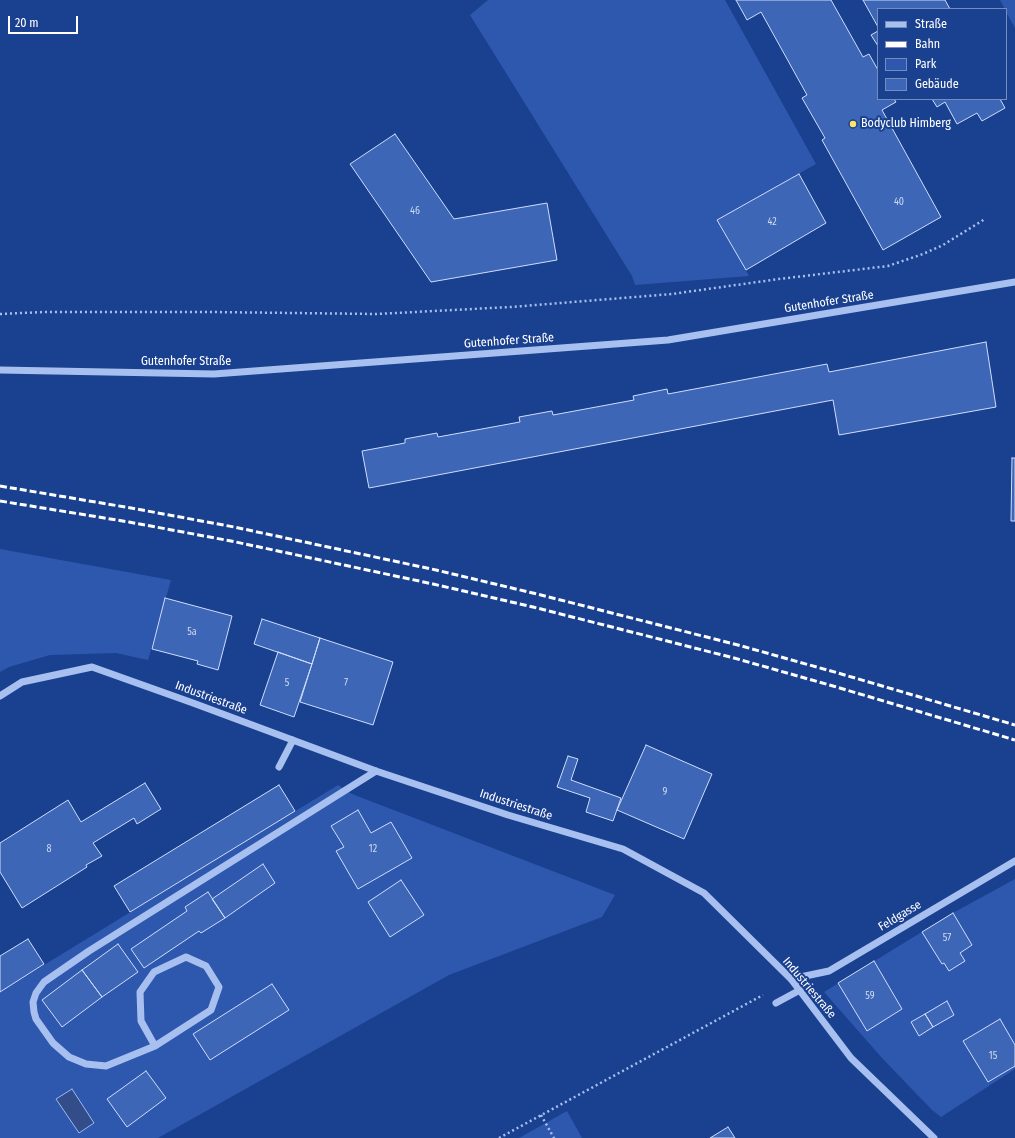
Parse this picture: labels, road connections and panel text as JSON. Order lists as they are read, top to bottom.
{
  "streets": {
    "street": ["Gutenhofer Straße", "Industriestraße", "Feldgasse"]
  },
  "crossings": [
    ["Industriestraße", "Feldgasse"]
  ],
  "places": ["Bodyclub Himberg"],
  "house_numbers": [
    "40",
    "46",
    "42",
    "5a",
    "5",
    "7",
    "9",
    "8",
    "12",
    "57",
    "59",
    "15"
  ],
  "legend": [
    "Straße",
    "Bahn",
    "Park",
    "Gebäude"
  ],
  "scale_bar": "20 m"
}
